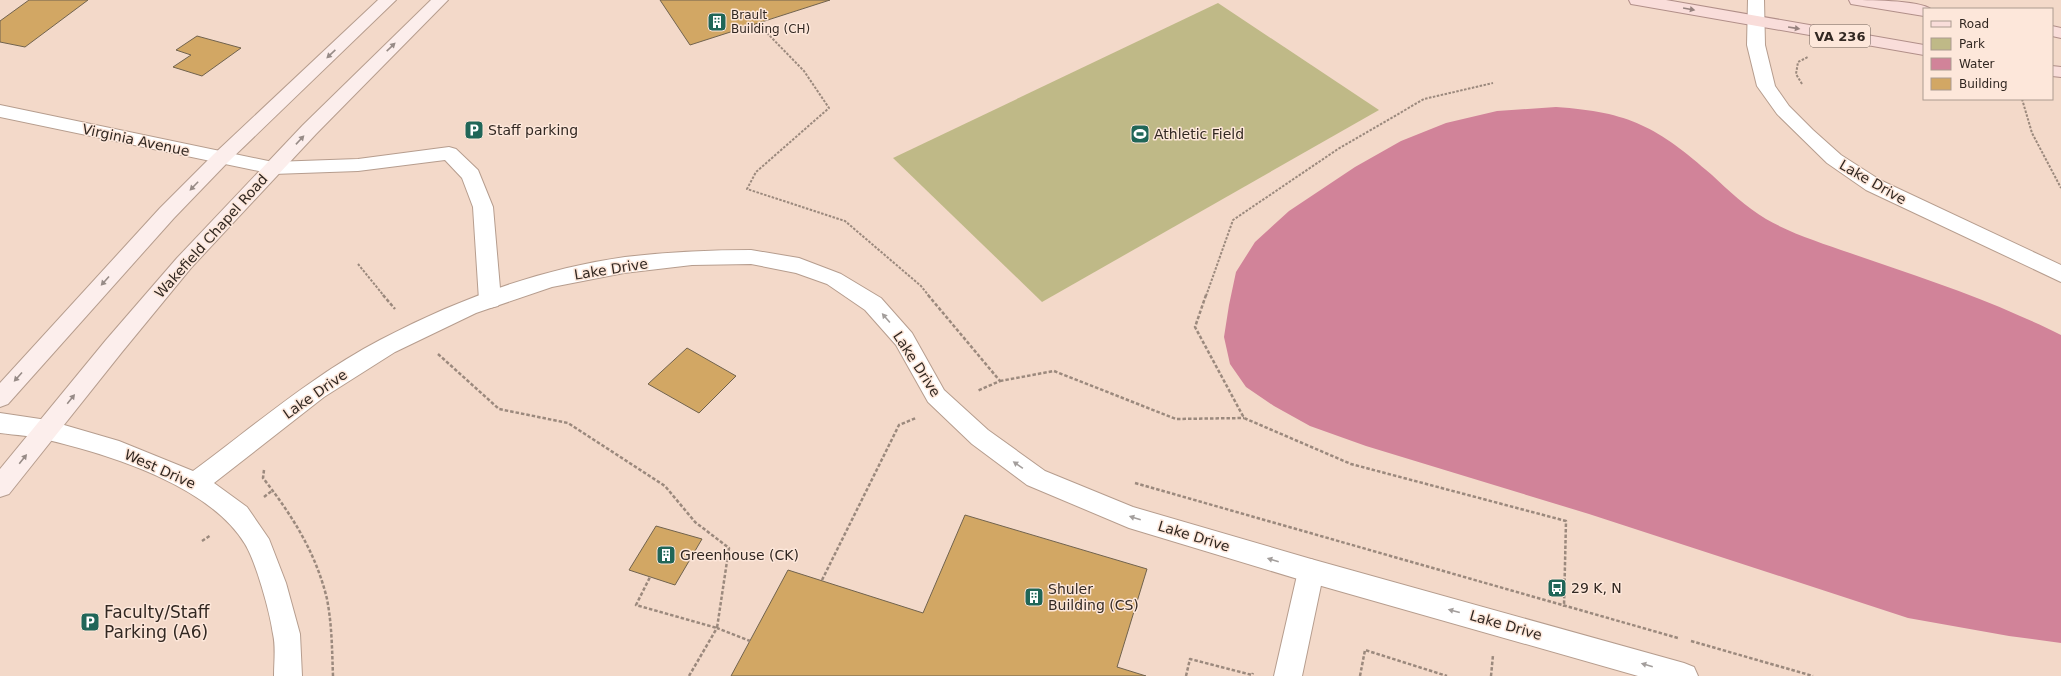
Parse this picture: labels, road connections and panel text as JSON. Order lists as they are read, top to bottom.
{
  "streets": {
    "main road": ["VA 236", "Wakefield Chapel Road"],
    "street": ["Virginia Avenue", "Lake Drive", "West Drive"]
  },
  "crossings": [
    ["VA 236", "Lake Drive"],
    ["Virginia Avenue", "Lake Drive"],
    ["Virginia Avenue", "Wakefield Chapel Road"],
    ["Lake Drive", "West Drive"],
    ["Wakefield Chapel Road", "West Drive"]
  ],
  "one_way": ["Lake Drive"],
  "places": {
    "building": ["Brault Building (CH)", "Greenhouse (CK)", "Shuler Building (CS)"],
    "parking": ["Staff parking", "Faculty/Staff Parking (A6)"],
    "sports": ["Athletic Field"],
    "bus stop": ["29 K, N"]
  },
  "legend": [
    "Road",
    "Park",
    "Water",
    "Building"
  ]
}
